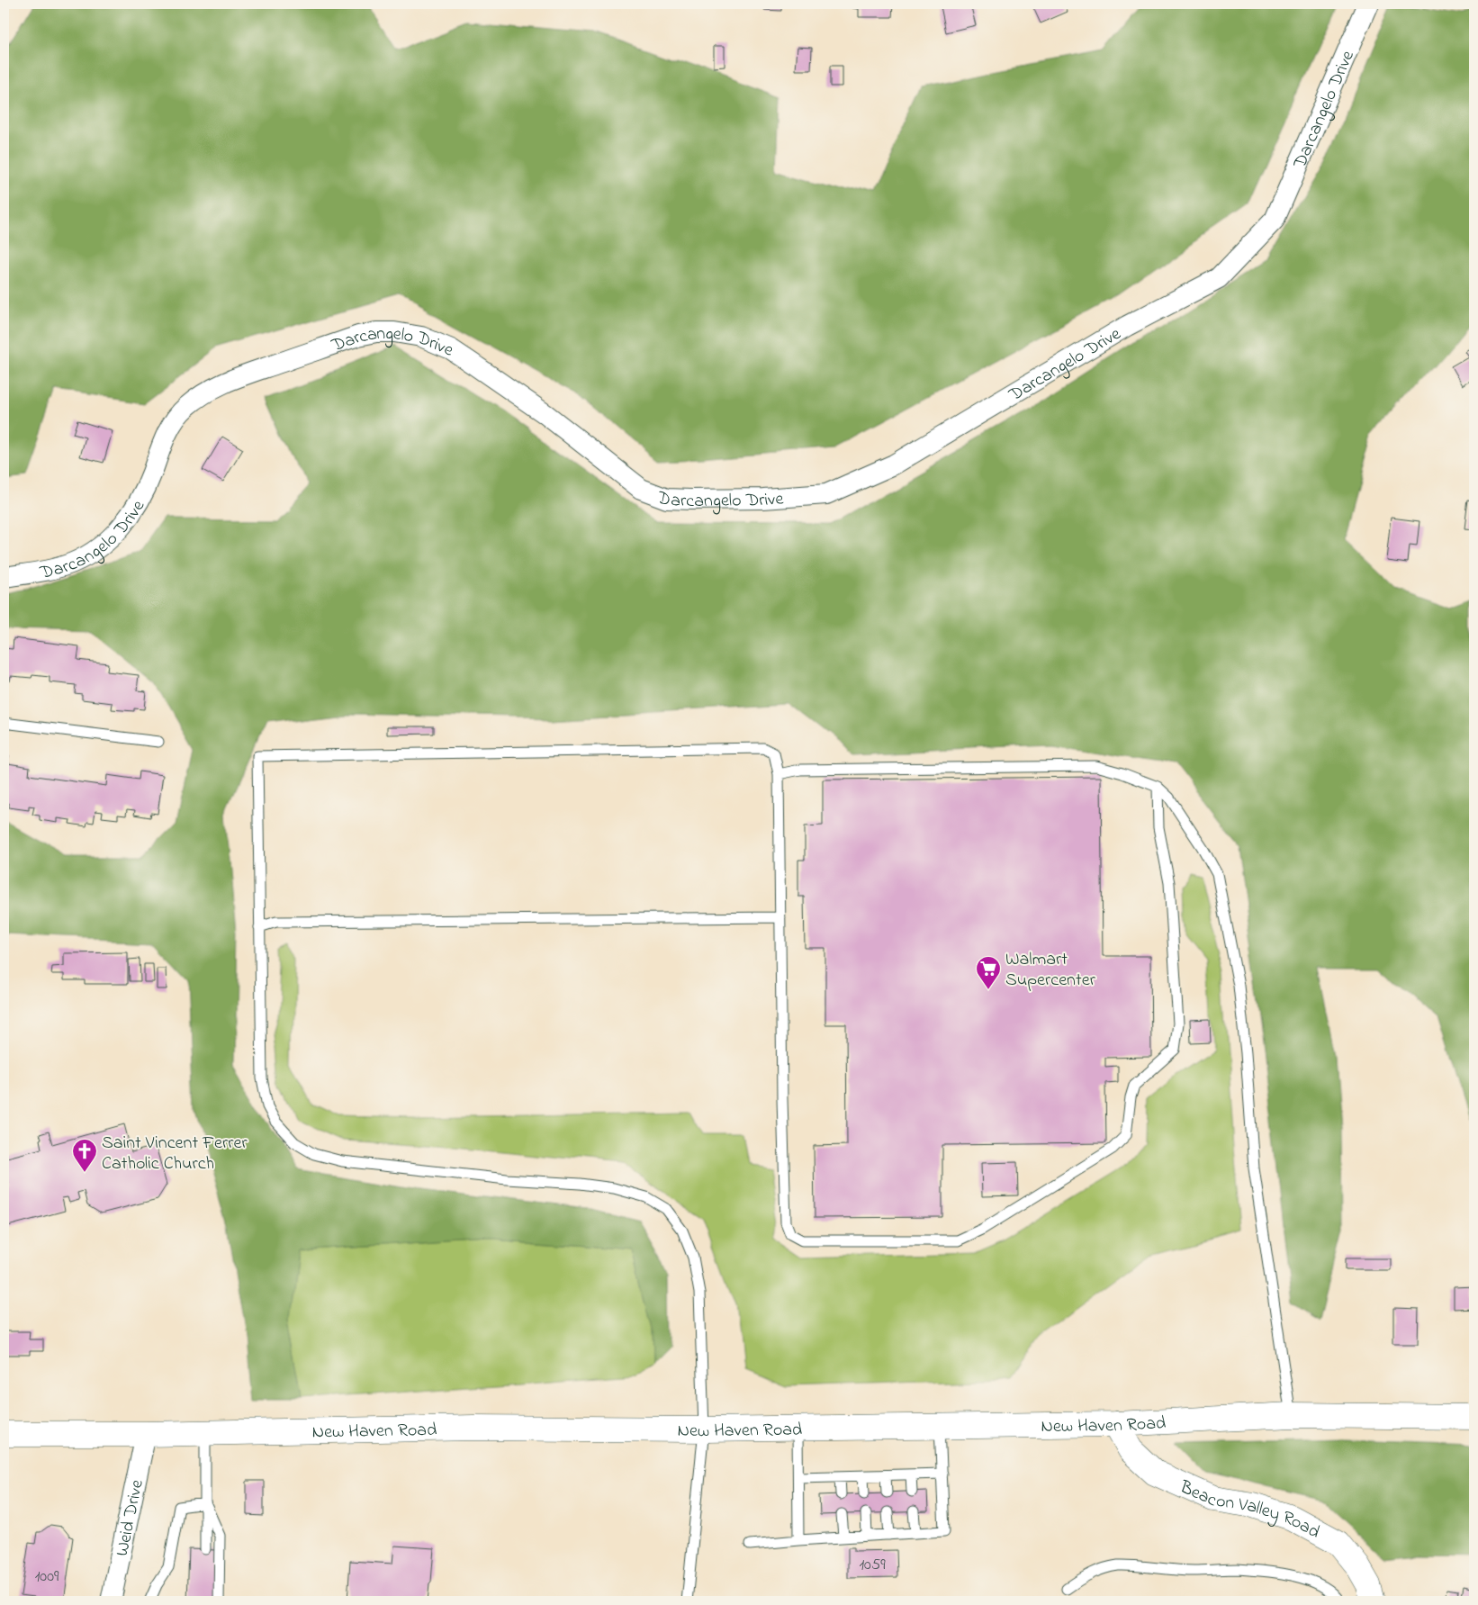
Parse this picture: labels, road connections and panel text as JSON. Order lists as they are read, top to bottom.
{
  "streets": {
    "main road": ["New Haven Road", "Beacon Valley Road"],
    "street": ["Darcangelo Drive", "Weid Drive"]
  },
  "crossings": [
    ["New Haven Road", "Beacon Valley Road"],
    ["New Haven Road", "Weid Drive"]
  ],
  "places": {
    "supermarket": ["Walmart Supercenter"],
    "church": ["Saint Vincent Ferrer Catholic Church"]
  },
  "house_numbers": ["1059", "1009"]
}
